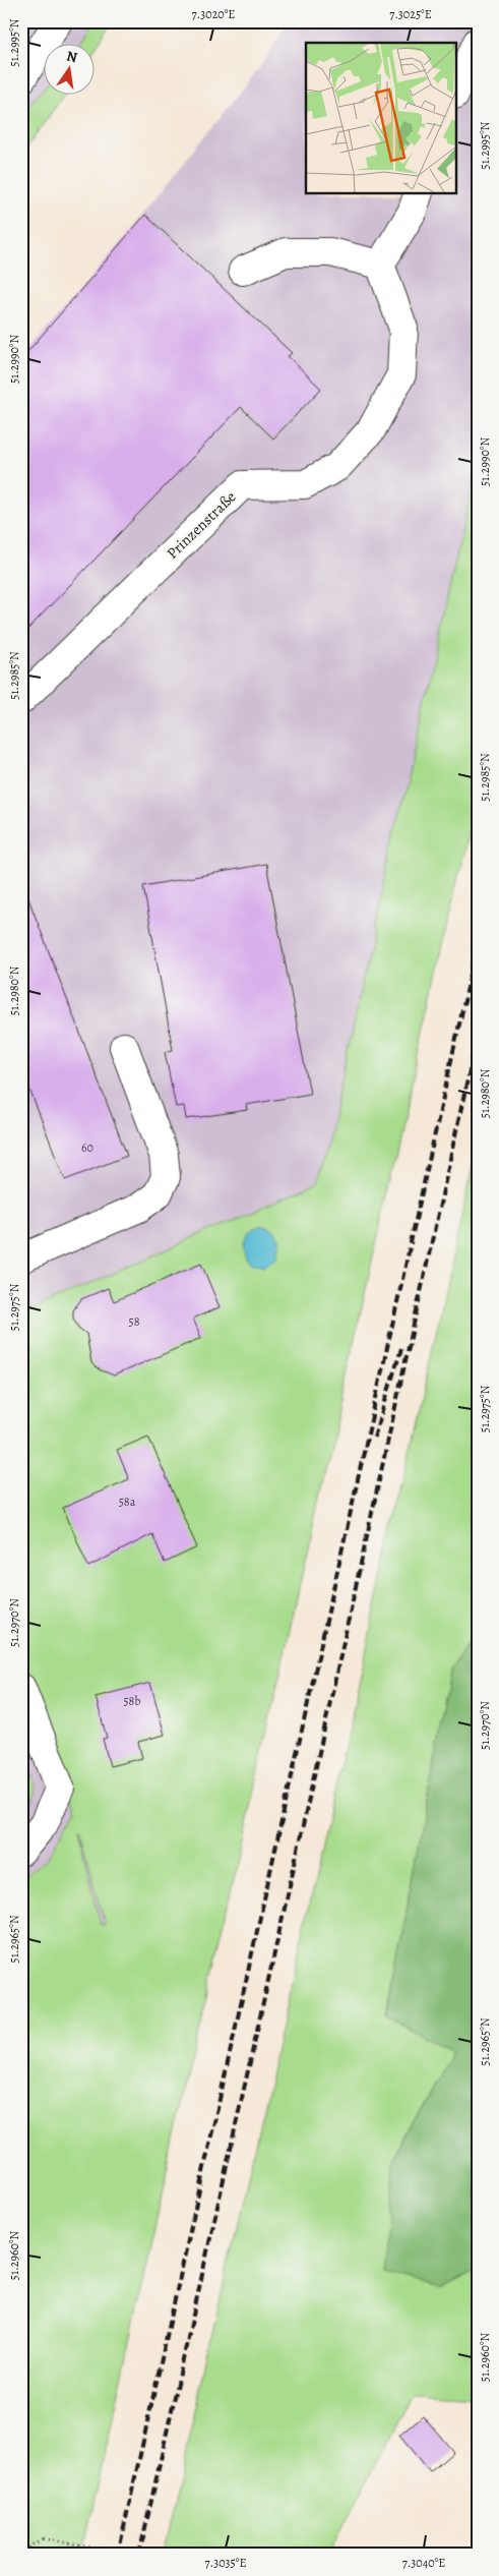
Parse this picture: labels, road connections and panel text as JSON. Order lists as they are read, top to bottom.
{
  "streets": {
    "lane": ["Prinzenstraße"]
  },
  "house_numbers": [
    "60",
    "58",
    "58a",
    "58b"
  ],
  "north": "top",
  "coordinates": [
    "7.3020°E",
    "7.3025°E",
    "51.2995°N",
    "51.2990°N",
    "51.2985°N",
    "51.2980°N",
    "51.2975°N",
    "51.2970°N",
    "51.2965°N",
    "51.2960°N",
    "7.3035°E",
    "7.3040°E"
  ]
}
